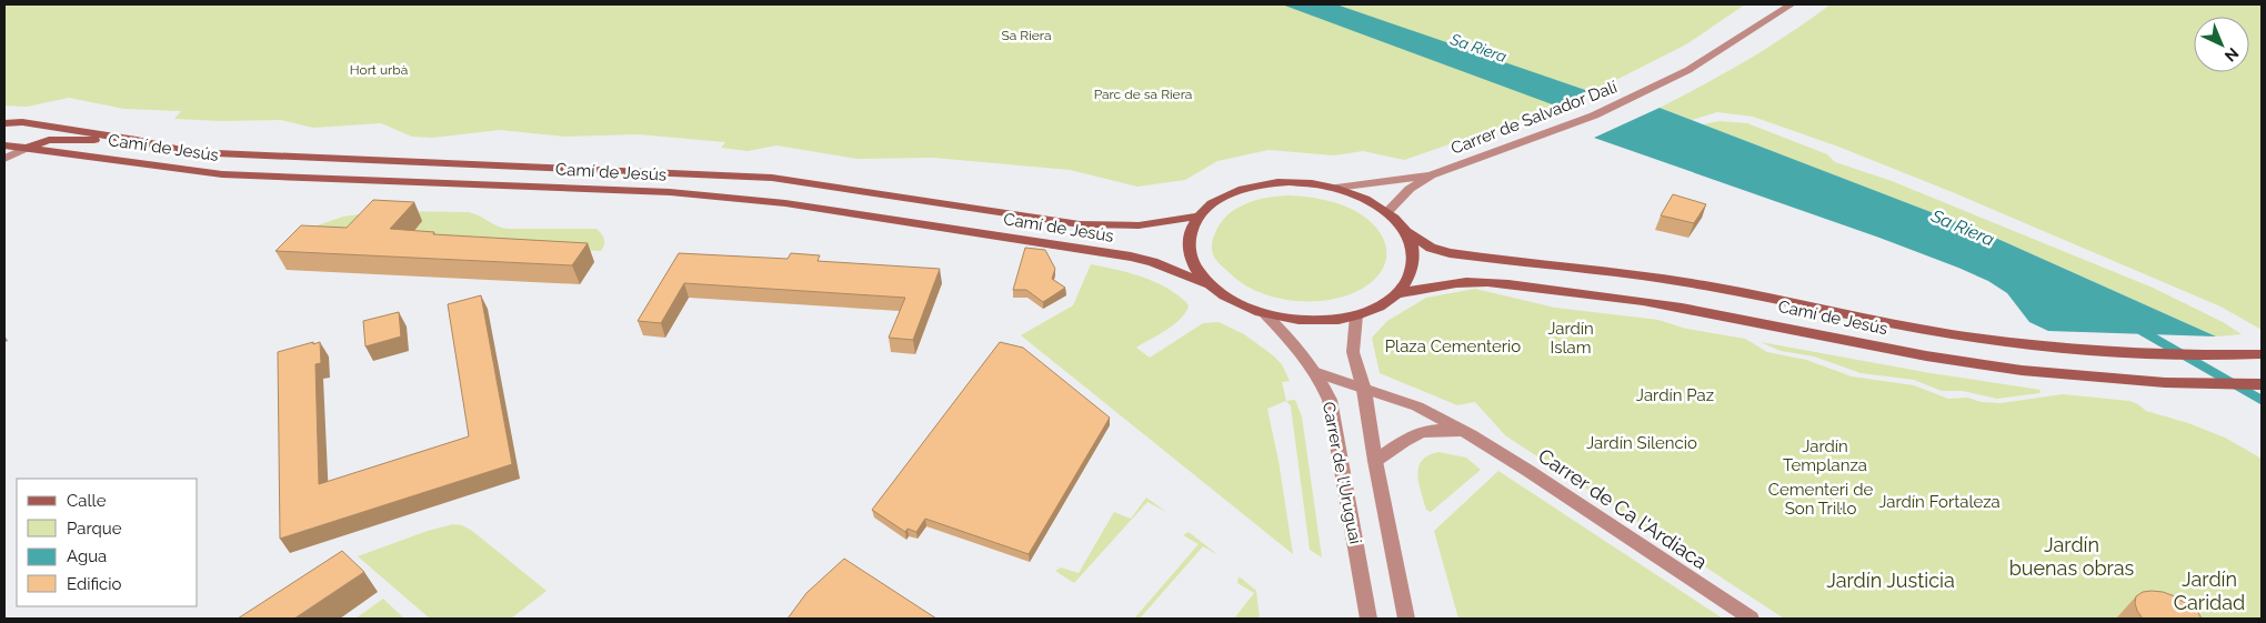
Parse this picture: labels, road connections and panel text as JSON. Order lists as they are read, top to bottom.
{
  "streets": {
    "main road": ["Camí de Jesús"],
    "street": ["Carrer de Salvador Dalí", "Carrer de l'Uruguai", "Carrer de Ca l'Ardiaca"]
  },
  "crossings": [
    ["Carrer de Salvador Dalí", "Camí de Jesús"],
    ["Carrer de Salvador Dalí", "Carrer de l'Uruguai"],
    ["Camí de Jesús", "Carrer de l'Uruguai"],
    ["Carrer de l'Uruguai", "Carrer de Ca l'Ardiaca"]
  ],
  "water": ["Sa Riera"],
  "parks": [
    "Sa Riera",
    "Hort urbà",
    "Parc de sa Riera",
    "Jardín Islam",
    "Plaza Cementerio",
    "Jardín Paz",
    "Jardín Silencio",
    "Jardín Templanza",
    "Cementeri de Son Tril·lo",
    "Jardín Fortaleza",
    "Jardín buenas obras",
    "Jardín Caridad",
    "Jardín Justicia"
  ],
  "legend": [
    "Calle",
    "Parque",
    "Agua",
    "Edificio"
  ],
  "north": "bottom right"
}
